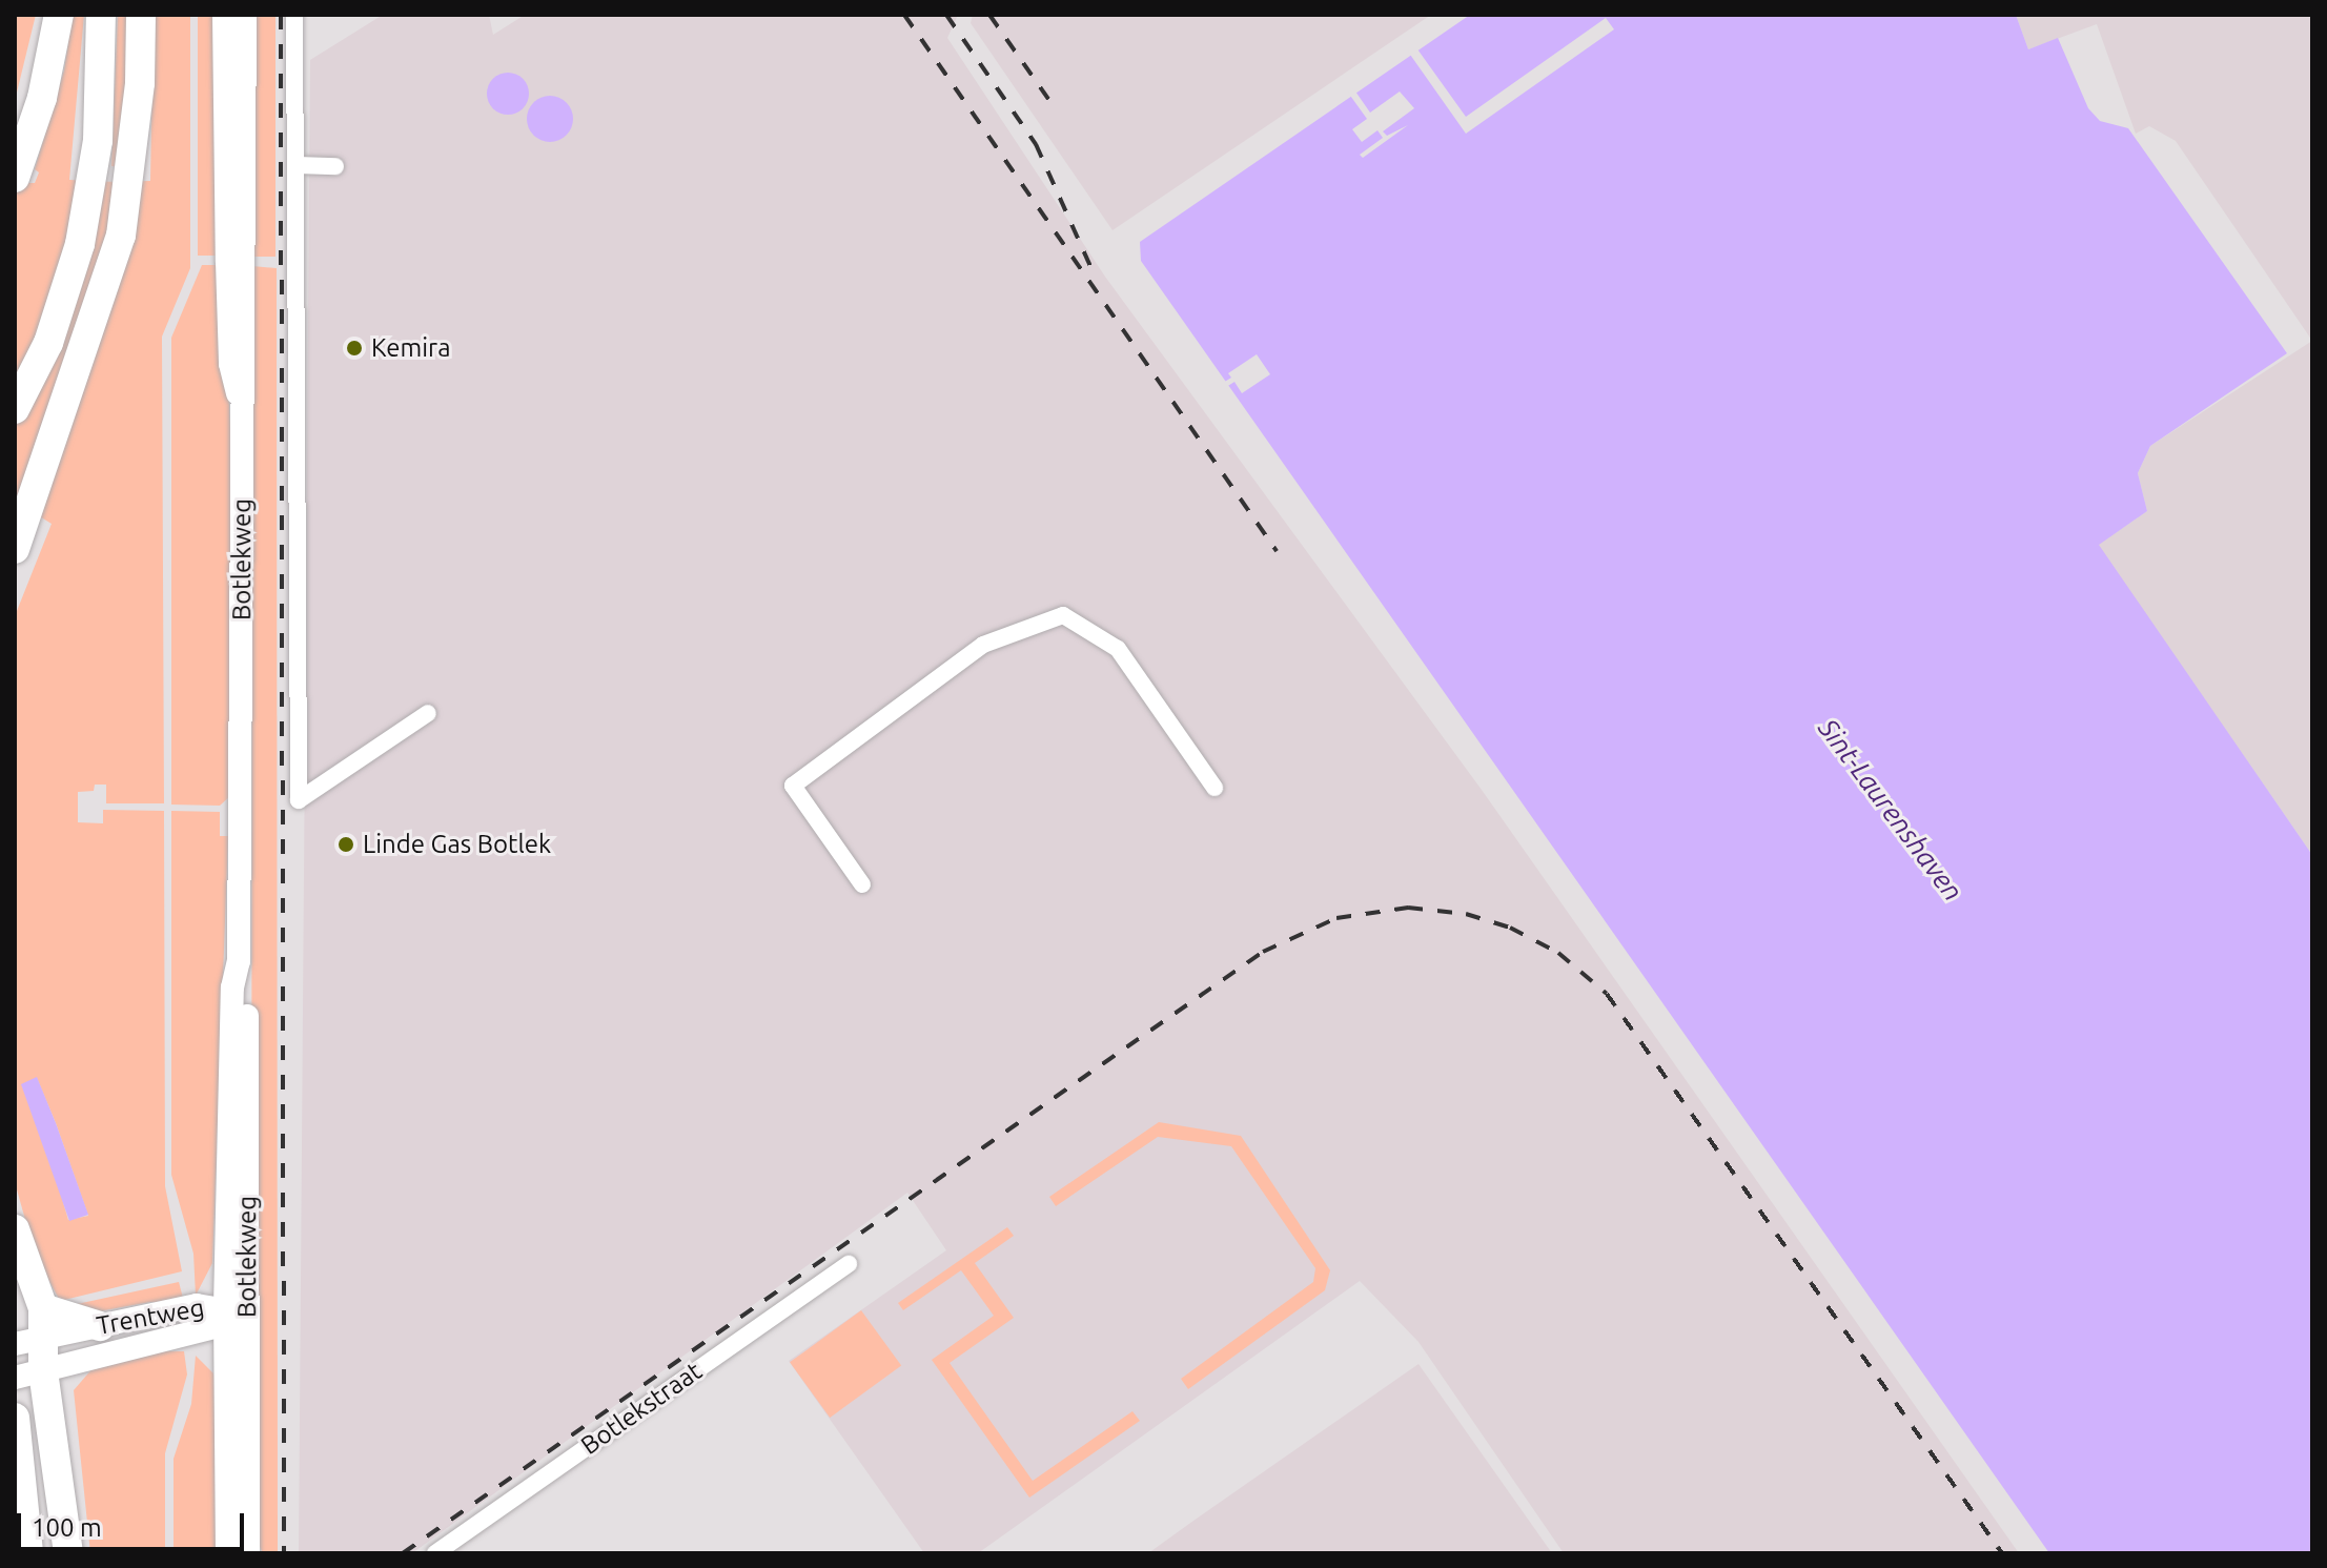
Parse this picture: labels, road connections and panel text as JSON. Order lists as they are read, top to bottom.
{
  "streets": {
    "main road": ["Botlekweg", "Trentweg"],
    "street": ["Botlekstraat"]
  },
  "crossings": [
    ["Botlekweg", "Trentweg"]
  ],
  "water": ["Sint-Laurenshaven"],
  "places": ["Kemira", "Linde Gas Botlek"],
  "scale_bar": "100 m"
}
